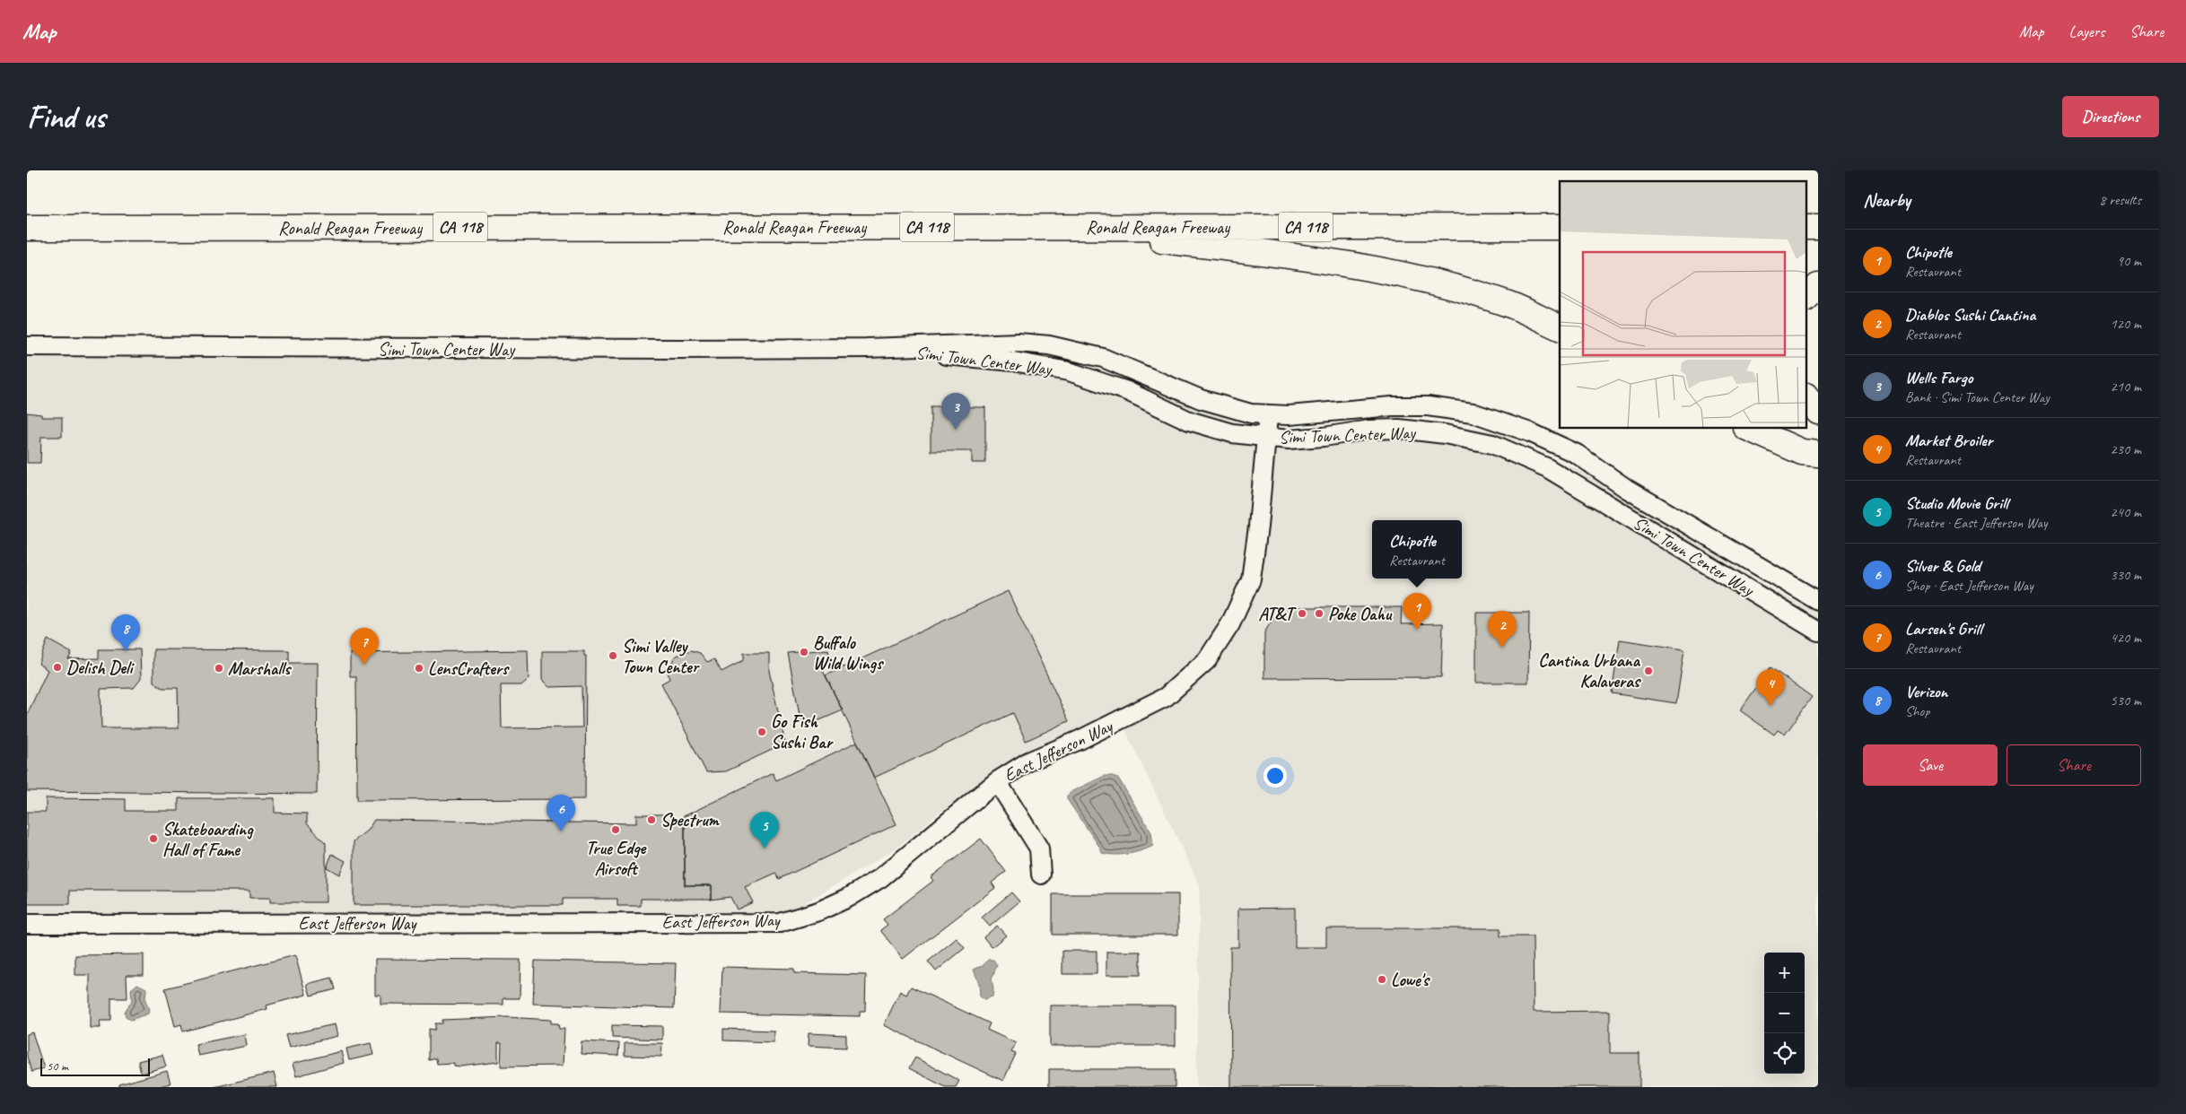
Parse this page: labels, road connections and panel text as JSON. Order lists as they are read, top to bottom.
{
  "streets": {
    "highway": ["CA 118", "Ronald Reagan Freeway"],
    "street": ["Simi Town Center Way", "East Jefferson Way"]
  },
  "crossings": [
    ["Simi Town Center Way", "East Jefferson Way"]
  ],
  "places": [
    "AT&T",
    "Poke Oahu",
    "Buffalo Wild Wings",
    "Simi Valley Town Center",
    "Delish Deli",
    "Marshalls",
    "LensCrafters",
    "Cantina Urbana Kalaveras",
    "Go Fish Sushi Bar",
    "Spectrum",
    "True Edge Airsoft",
    "Skateboarding Hall of Fame",
    "Lowe's"
  ],
  "scale_bar": "50 m",
  "page": {
    "header": "Map",
    "nav": ["Map", "Layers", "Share"],
    "buttons": [
      "Directions",
      ["Save", "Share"]
    ],
    "title": "Find us",
    "heading": ["Nearby", "8 results"],
    "list": [
      {
        "mark": "1",
        "name": "Chipotle",
        "note": "Restaurant",
        "value": "90 m"
      },
      {
        "mark": "2",
        "name": "Diablos Sushi Cantina",
        "note": "Restaurant",
        "value": "120 m"
      },
      {
        "mark": "3",
        "name": "Wells Fargo",
        "note": "Bank · Simi Town Center Way",
        "value": "210 m"
      },
      {
        "mark": "4",
        "name": "Market Broiler",
        "note": "Restaurant",
        "value": "230 m"
      },
      {
        "mark": "5",
        "name": "Studio Movie Grill",
        "note": "Theatre · East Jefferson Way",
        "value": "240 m"
      },
      {
        "mark": "6",
        "name": "Silver & Gold",
        "note": "Shop · East Jefferson Way",
        "value": "330 m"
      },
      {
        "mark": "7",
        "name": "Larsen's Grill",
        "note": "Restaurant",
        "value": "420 m"
      },
      {
        "mark": "8",
        "name": "Verizon",
        "note": "Shop",
        "value": "530 m"
      }
    ],
    "pins": [
      "3",
      "1",
      "2",
      "8",
      "7",
      "4",
      "6",
      "5"
    ],
    "popup": ["Chipotle", "Restaurant"],
    "map_buttons": ["+", "−"],
    "scale": "50 m"
  }
}
